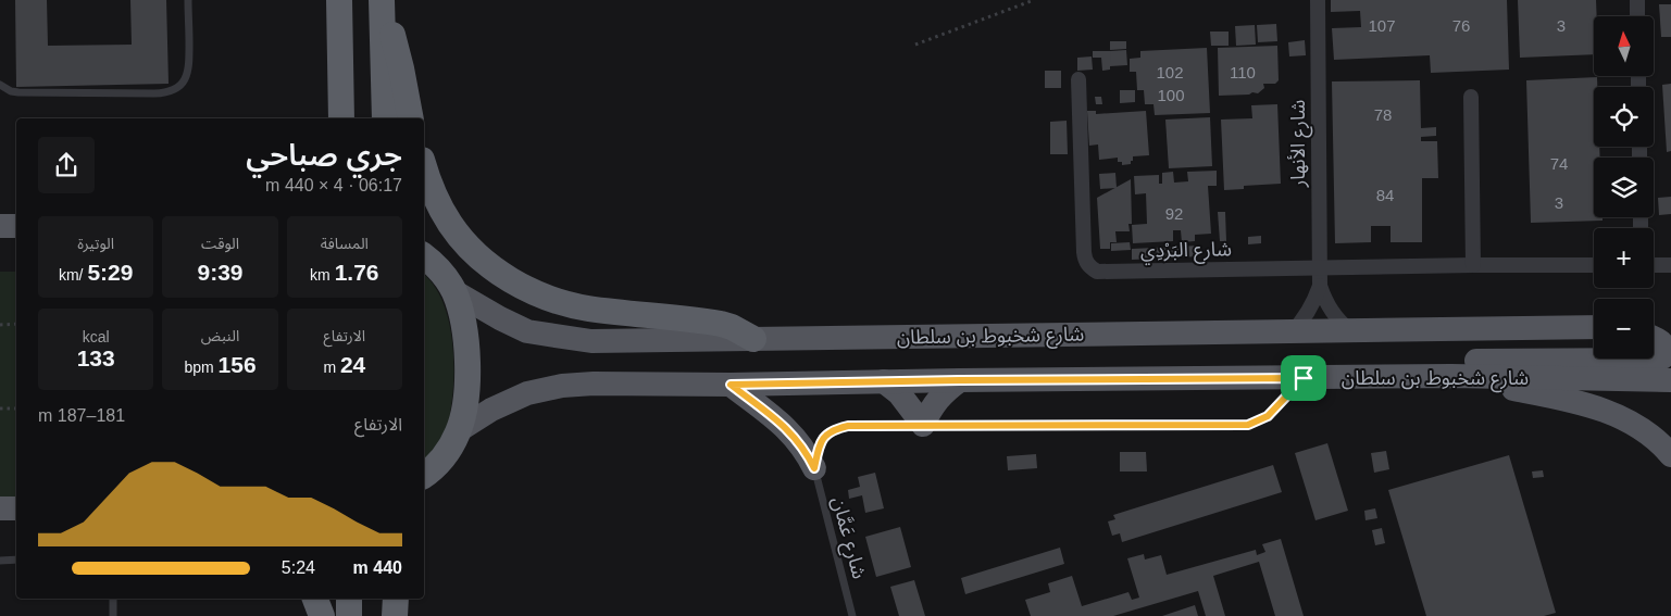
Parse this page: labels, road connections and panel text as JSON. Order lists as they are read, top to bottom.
{
  "streets": {
    "main road": ["شارع شخبوط بن سلطان"],
    "street": ["شارع الأنهار", "شارع البَرْدِي"],
    "lane": ["شارع عَمَّان"]
  },
  "crossings": [
    ["شارع الأنهار", "شارع البَرْدِي"],
    ["شارع الأنهار", "شارع شخبوط بن سلطان"]
  ],
  "house_numbers": [
    "107",
    "76",
    "3",
    "102",
    "110",
    "100",
    "78",
    "74",
    "84",
    "3",
    "92"
  ],
  "north": "top",
  "page": {
    "map_buttons": ["+", "−"],
    "heading": ["جري صباحي", "06:17 · 4 × 440 m"],
    "stats": [
      ["المسافة", "1.76 km"],
      ["الوقت", "9:39"],
      ["الوتيرة", "5:29 /km"],
      ["الارتفاع", "24 m"],
      ["النبض", "156 bpm"],
      ["kcal", "133"]
    ],
    "chart": ["الارتفاع", "181–187 m"],
    "list": [
      {
        "name": "440 m",
        "note": "5:24"
      }
    ]
  }
}
